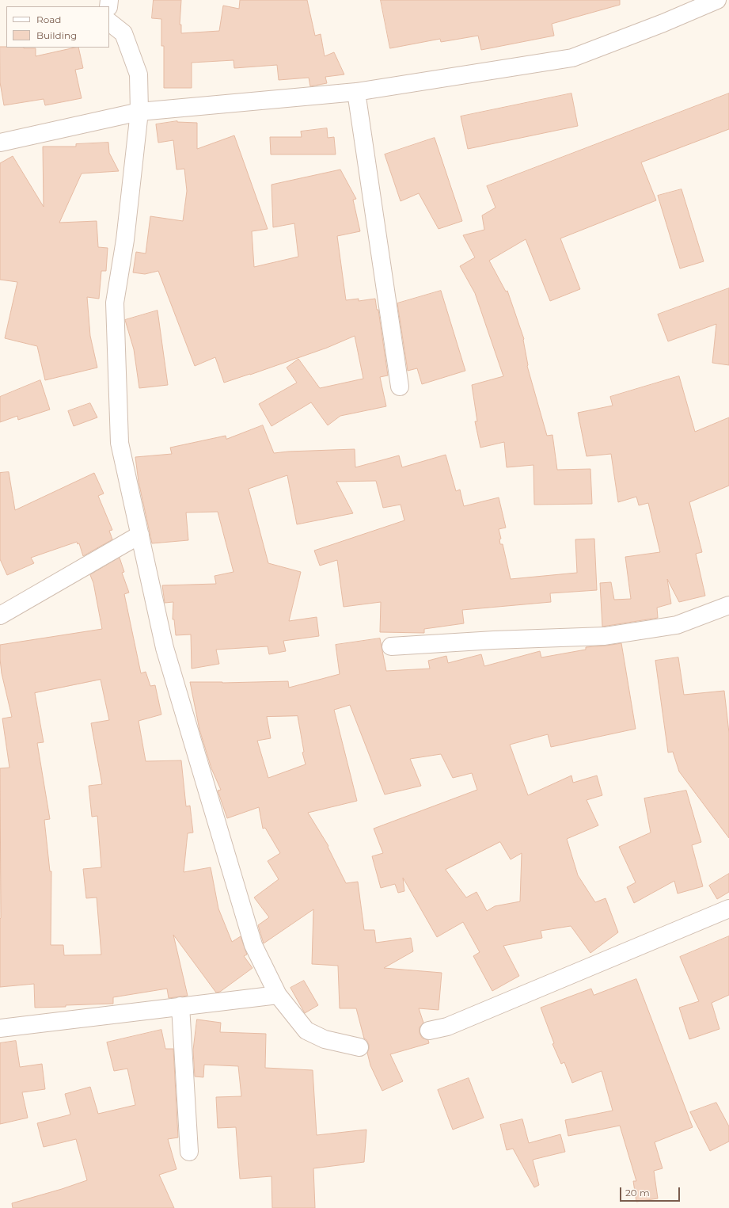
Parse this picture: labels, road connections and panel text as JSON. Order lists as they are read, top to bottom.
{
  "legend": ["Road", "Building"],
  "scale_bar": "20 m"
}
